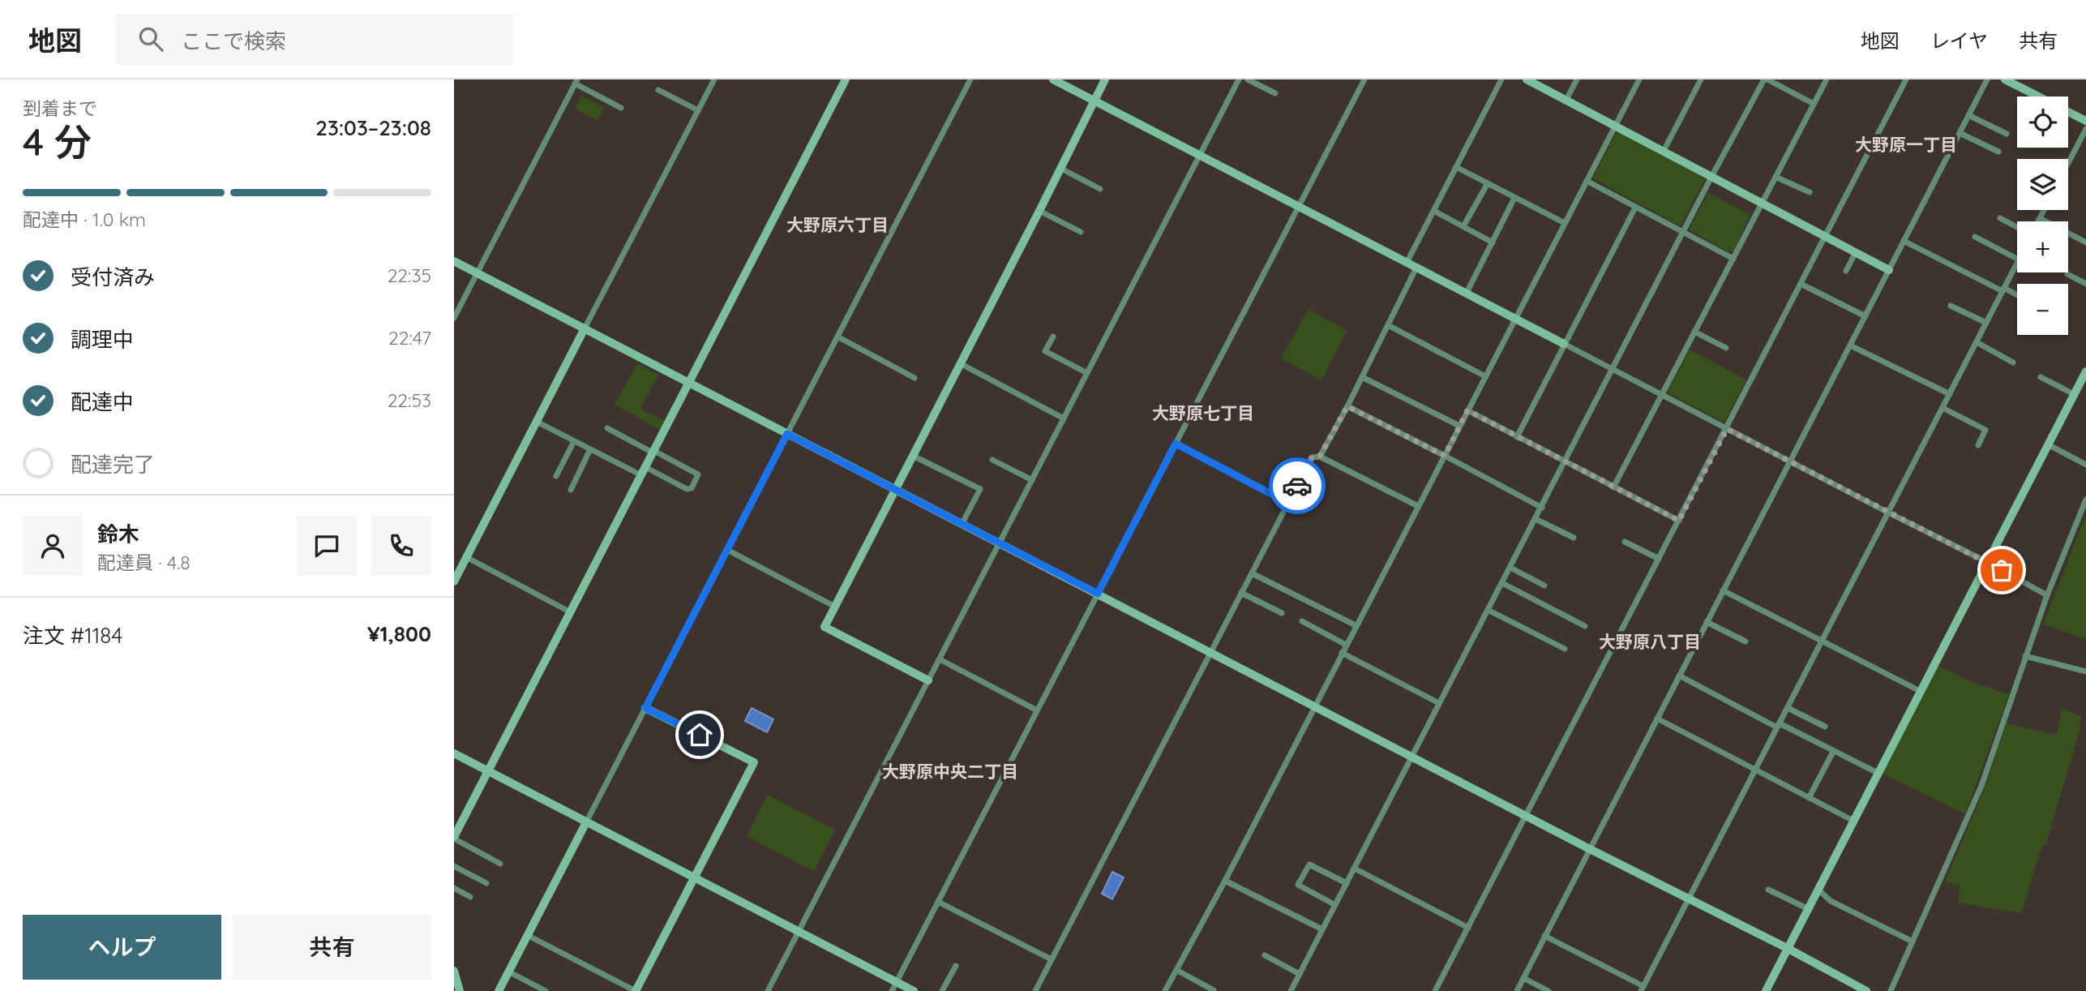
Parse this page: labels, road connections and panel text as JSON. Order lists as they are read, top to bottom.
{
  "districts": [
    "大野原一丁目",
    "大野原六丁目",
    "大野原七丁目",
    "大野原八丁目",
    "大野原中央二丁目"
  ],
  "page": {
    "header": "地図",
    "search": "ここで検索",
    "nav": ["地図", "レイヤ", "共有"],
    "heading": ["4 分", "到着まで", "23:03–23:08"],
    "panel": [
      "鈴木",
      "配達員 · 4.8",
      "注文 #1184",
      "¥1,800"
    ],
    "map_buttons": ["+", "−"],
    "bar": "配達中 · 1.0 km",
    "list": [
      ["受付済み", "22:35"],
      ["調理中", "22:47"],
      ["配達中", "22:53"],
      "配達完了"
    ],
    "buttons": ["ヘルプ", "共有"]
  }
}
